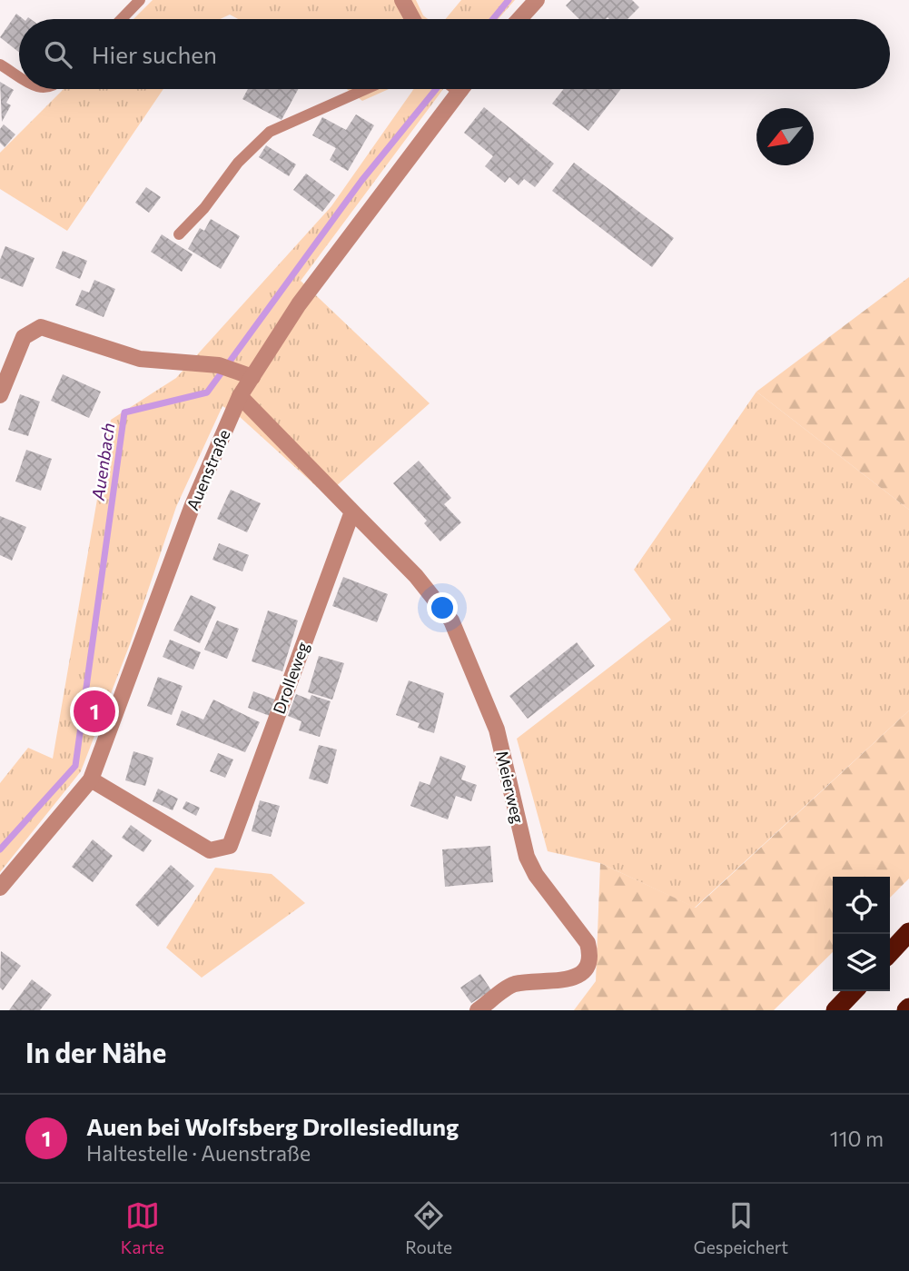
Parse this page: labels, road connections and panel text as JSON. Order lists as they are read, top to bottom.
{
  "streets": {
    "street": ["Auenstraße", "Drolleweg", "Meierweg"]
  },
  "crossings": [
    ["Auenstraße", "Drolleweg"],
    ["Drolleweg", "Meierweg"]
  ],
  "water": ["Auenbach"],
  "north": "bottom left",
  "page": {
    "search": "Hier suchen",
    "pins": "1",
    "heading": "In der Nähe",
    "list": [
      {
        "mark": "1",
        "name": "Auen bei Wolfsberg Drollesiedlung",
        "note": "Haltestelle · Auenstraße",
        "value": "110 m"
      }
    ],
    "nav": ["Karte", "Route", "Gespeichert"]
  }
}
